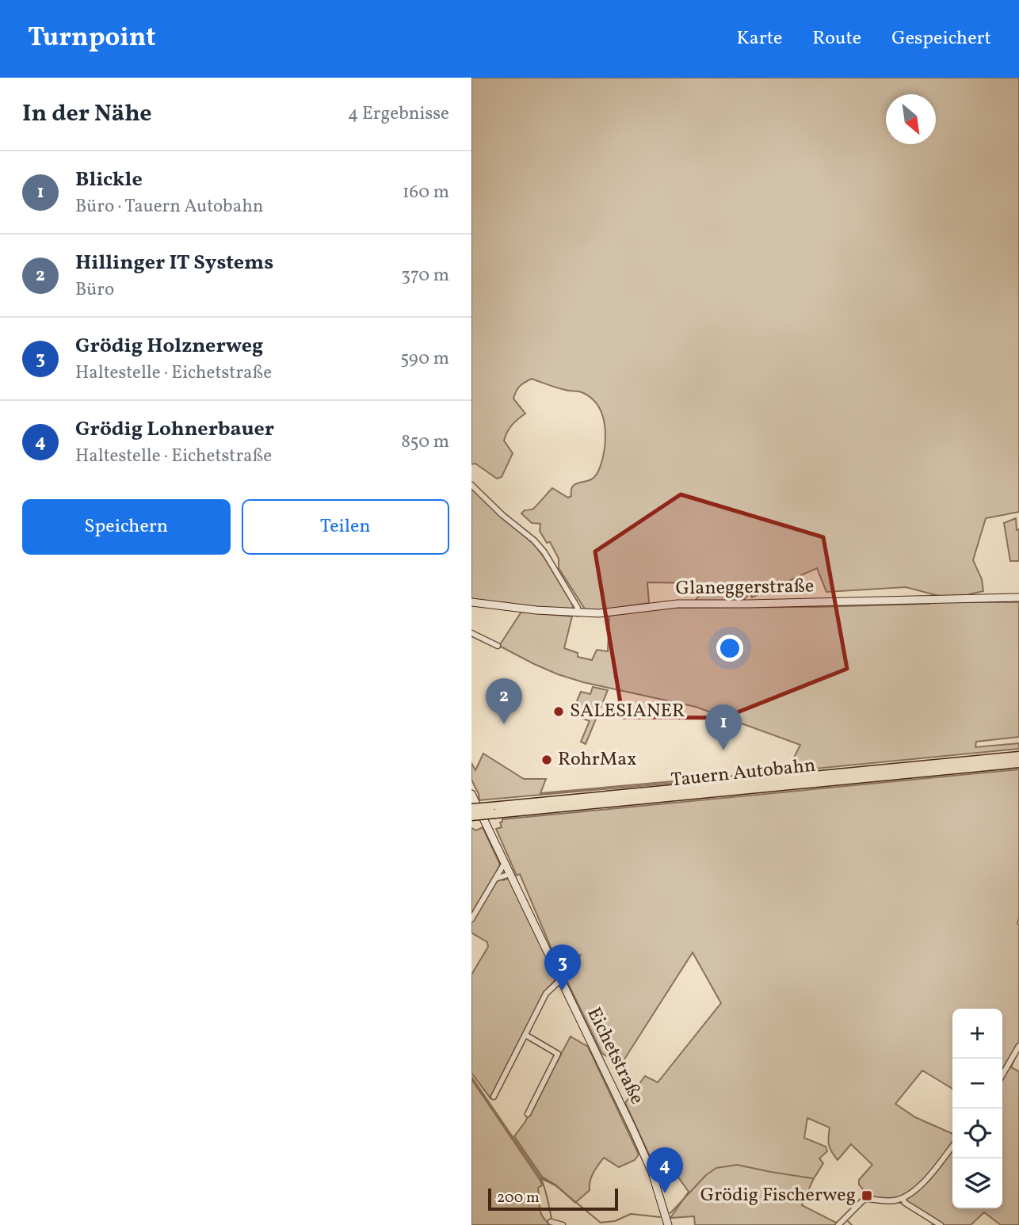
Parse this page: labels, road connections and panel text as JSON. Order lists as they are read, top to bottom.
{
  "streets": {
    "highway": ["Tauern Autobahn"],
    "street": ["Glaneggerstraße", "Eichetstraße"]
  },
  "places": {
    "other": ["SALESIANER", "RohrMax"],
    "transit": ["Grödig Fischerweg"]
  },
  "scale_bar": "200 m",
  "north": "bottom right",
  "page": {
    "header": "Turnpoint",
    "nav": ["Karte", "Route", "Gespeichert"],
    "heading": ["In der Nähe", "4 Ergebnisse"],
    "list": [
      {
        "mark": "1",
        "name": "Blickle",
        "note": "Büro · Tauern Autobahn",
        "value": "160 m"
      },
      {
        "mark": "2",
        "name": "Hillinger IT Systems",
        "note": "Büro",
        "value": "370 m"
      },
      {
        "mark": "3",
        "name": "Grödig Holznerweg",
        "note": "Haltestelle · Eichetstraße",
        "value": "590 m"
      },
      {
        "mark": "4",
        "name": "Grödig Lohnerbauer",
        "note": "Haltestelle · Eichetstraße",
        "value": "850 m"
      }
    ],
    "buttons": ["Speichern", "Teilen"],
    "pins": [
      "2",
      "1",
      "3",
      "4"
    ],
    "map_buttons": ["+", "−"],
    "scale": "200 m"
  }
}
